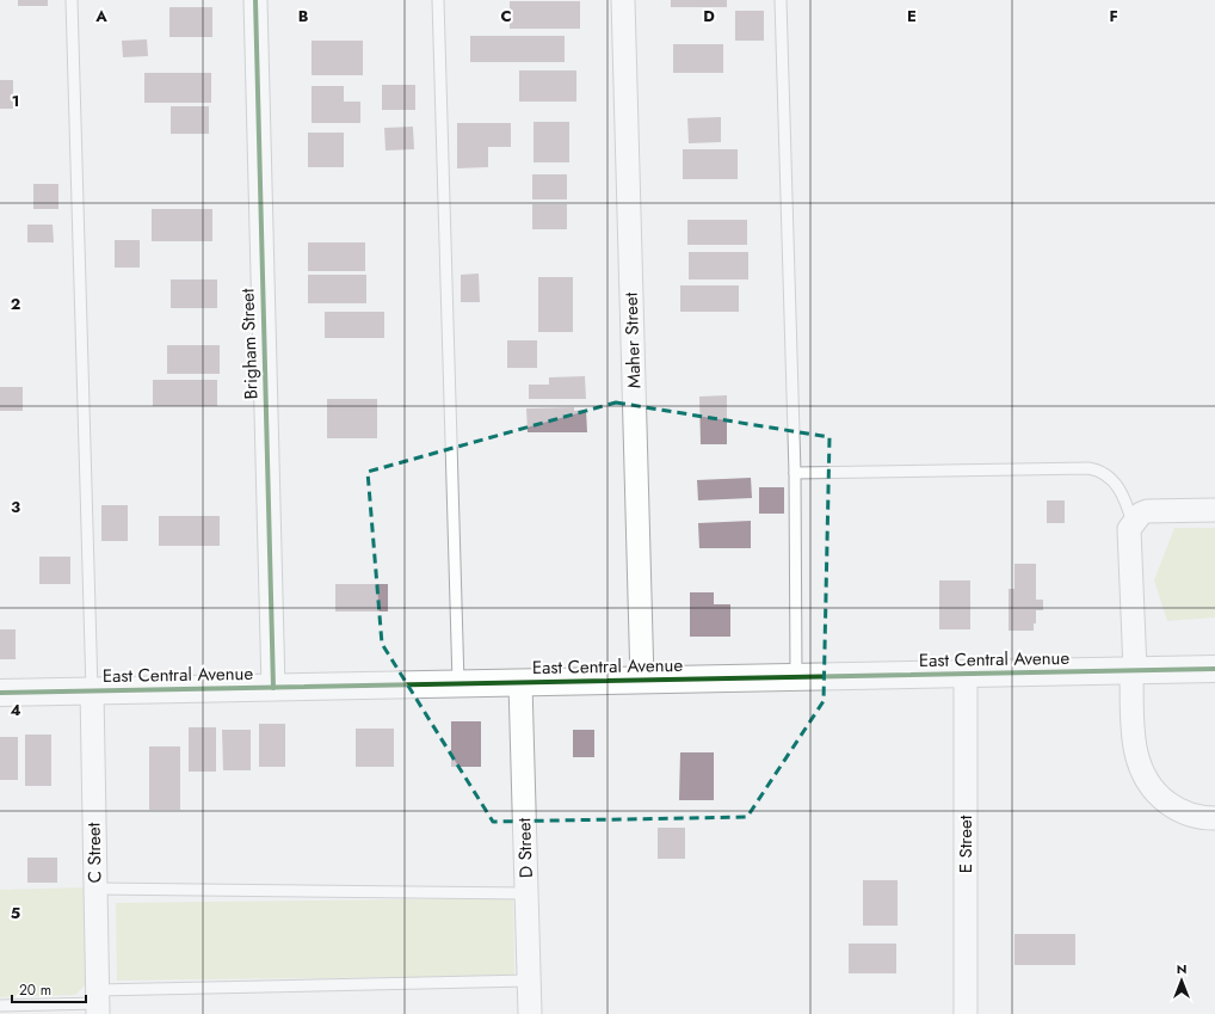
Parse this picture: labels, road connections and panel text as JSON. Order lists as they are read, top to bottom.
{
  "streets": {
    "street": [
      "Maher Street",
      "Brigham Street",
      "East Central Avenue",
      "E Street",
      "D Street",
      "C Street"
    ]
  },
  "crossings": [
    ["Maher Street", "East Central Avenue"],
    ["Brigham Street", "East Central Avenue"],
    ["East Central Avenue", "E Street"],
    ["East Central Avenue", "D Street"],
    ["East Central Avenue", "C Street"]
  ],
  "scale_bar": "20 m",
  "north": "top",
  "grid": {
    "columns": [
      "A",
      "B",
      "C",
      "D",
      "E",
      "F"
    ],
    "rows": [
      "1",
      "2",
      "3",
      "4",
      "5"
    ]
  }
}
